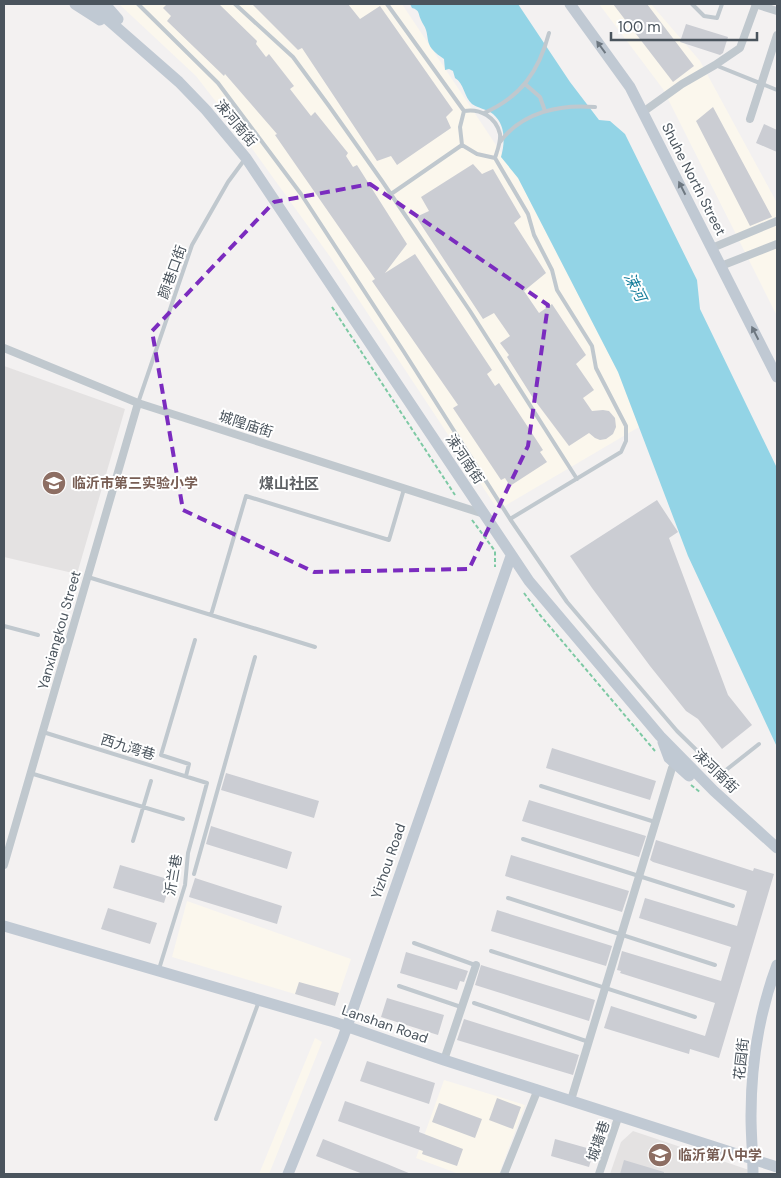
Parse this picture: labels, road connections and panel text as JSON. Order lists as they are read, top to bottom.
{
  "streets": {
    "main road": [
      "涑河南街",
      "Shuhe North Street",
      "Yizhou Road",
      "Lanshan Road",
      "花园街"
    ],
    "street": ["城隍庙街", "Yanxiangkou Street", "城墙巷"],
    "lane": ["颜巷口街", "西九湾巷", "沂兰巷"]
  },
  "crossings": [
    ["涑河南街", "颜巷口街"],
    ["涑河南街", "城隍庙街"],
    ["涑河南街", "Yizhou Road"],
    ["颜巷口街", "城隍庙街"],
    ["颜巷口街", "Yanxiangkou Street"],
    ["城隍庙街", "Yanxiangkou Street"],
    ["Yanxiangkou Street", "西九湾巷"],
    ["西九湾巷", "沂兰巷"],
    ["Yizhou Road", "Lanshan Road"],
    ["沂兰巷", "Lanshan Road"],
    ["Lanshan Road", "花园街"],
    ["Lanshan Road", "城墙巷"]
  ],
  "one_way": ["Shuhe North Street"],
  "districts": ["煤山社区"],
  "water": ["涑河"],
  "places": {
    "school or university": ["临沂市第三实验小学", "临沂第八中学"]
  },
  "scale_bar": "100 m"
}
